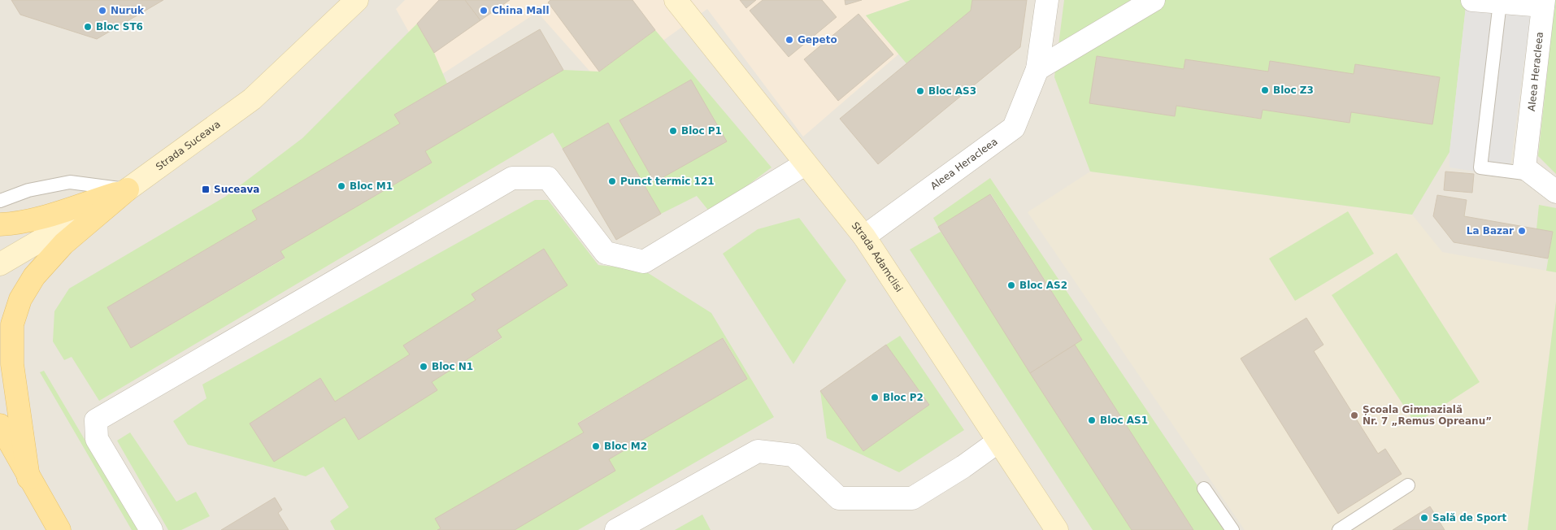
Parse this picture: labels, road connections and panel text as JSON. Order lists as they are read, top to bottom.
{
  "streets": {
    "street": ["Aleea Heracleea", "Strada Suceava", "Strada Adamclisi"]
  },
  "crossings": [
    ["Aleea Heracleea", "Strada Adamclisi"]
  ],
  "places": {
    "other": [
      "Nuruk",
      "China Mall",
      "Bloc ST6",
      "Gepeto",
      "Bloc Z3",
      "Bloc AS3",
      "Bloc P1",
      "Punct termic 121",
      "Bloc M1",
      "La Bazar",
      "Bloc AS2",
      "Bloc N1",
      "Bloc P2",
      "Școala Gimnazială Nr. 7 „Remus Opreanu”",
      "Bloc AS1",
      "Bloc M2",
      "Sală de Sport"
    ],
    "transit": ["Suceava"]
  }
}
